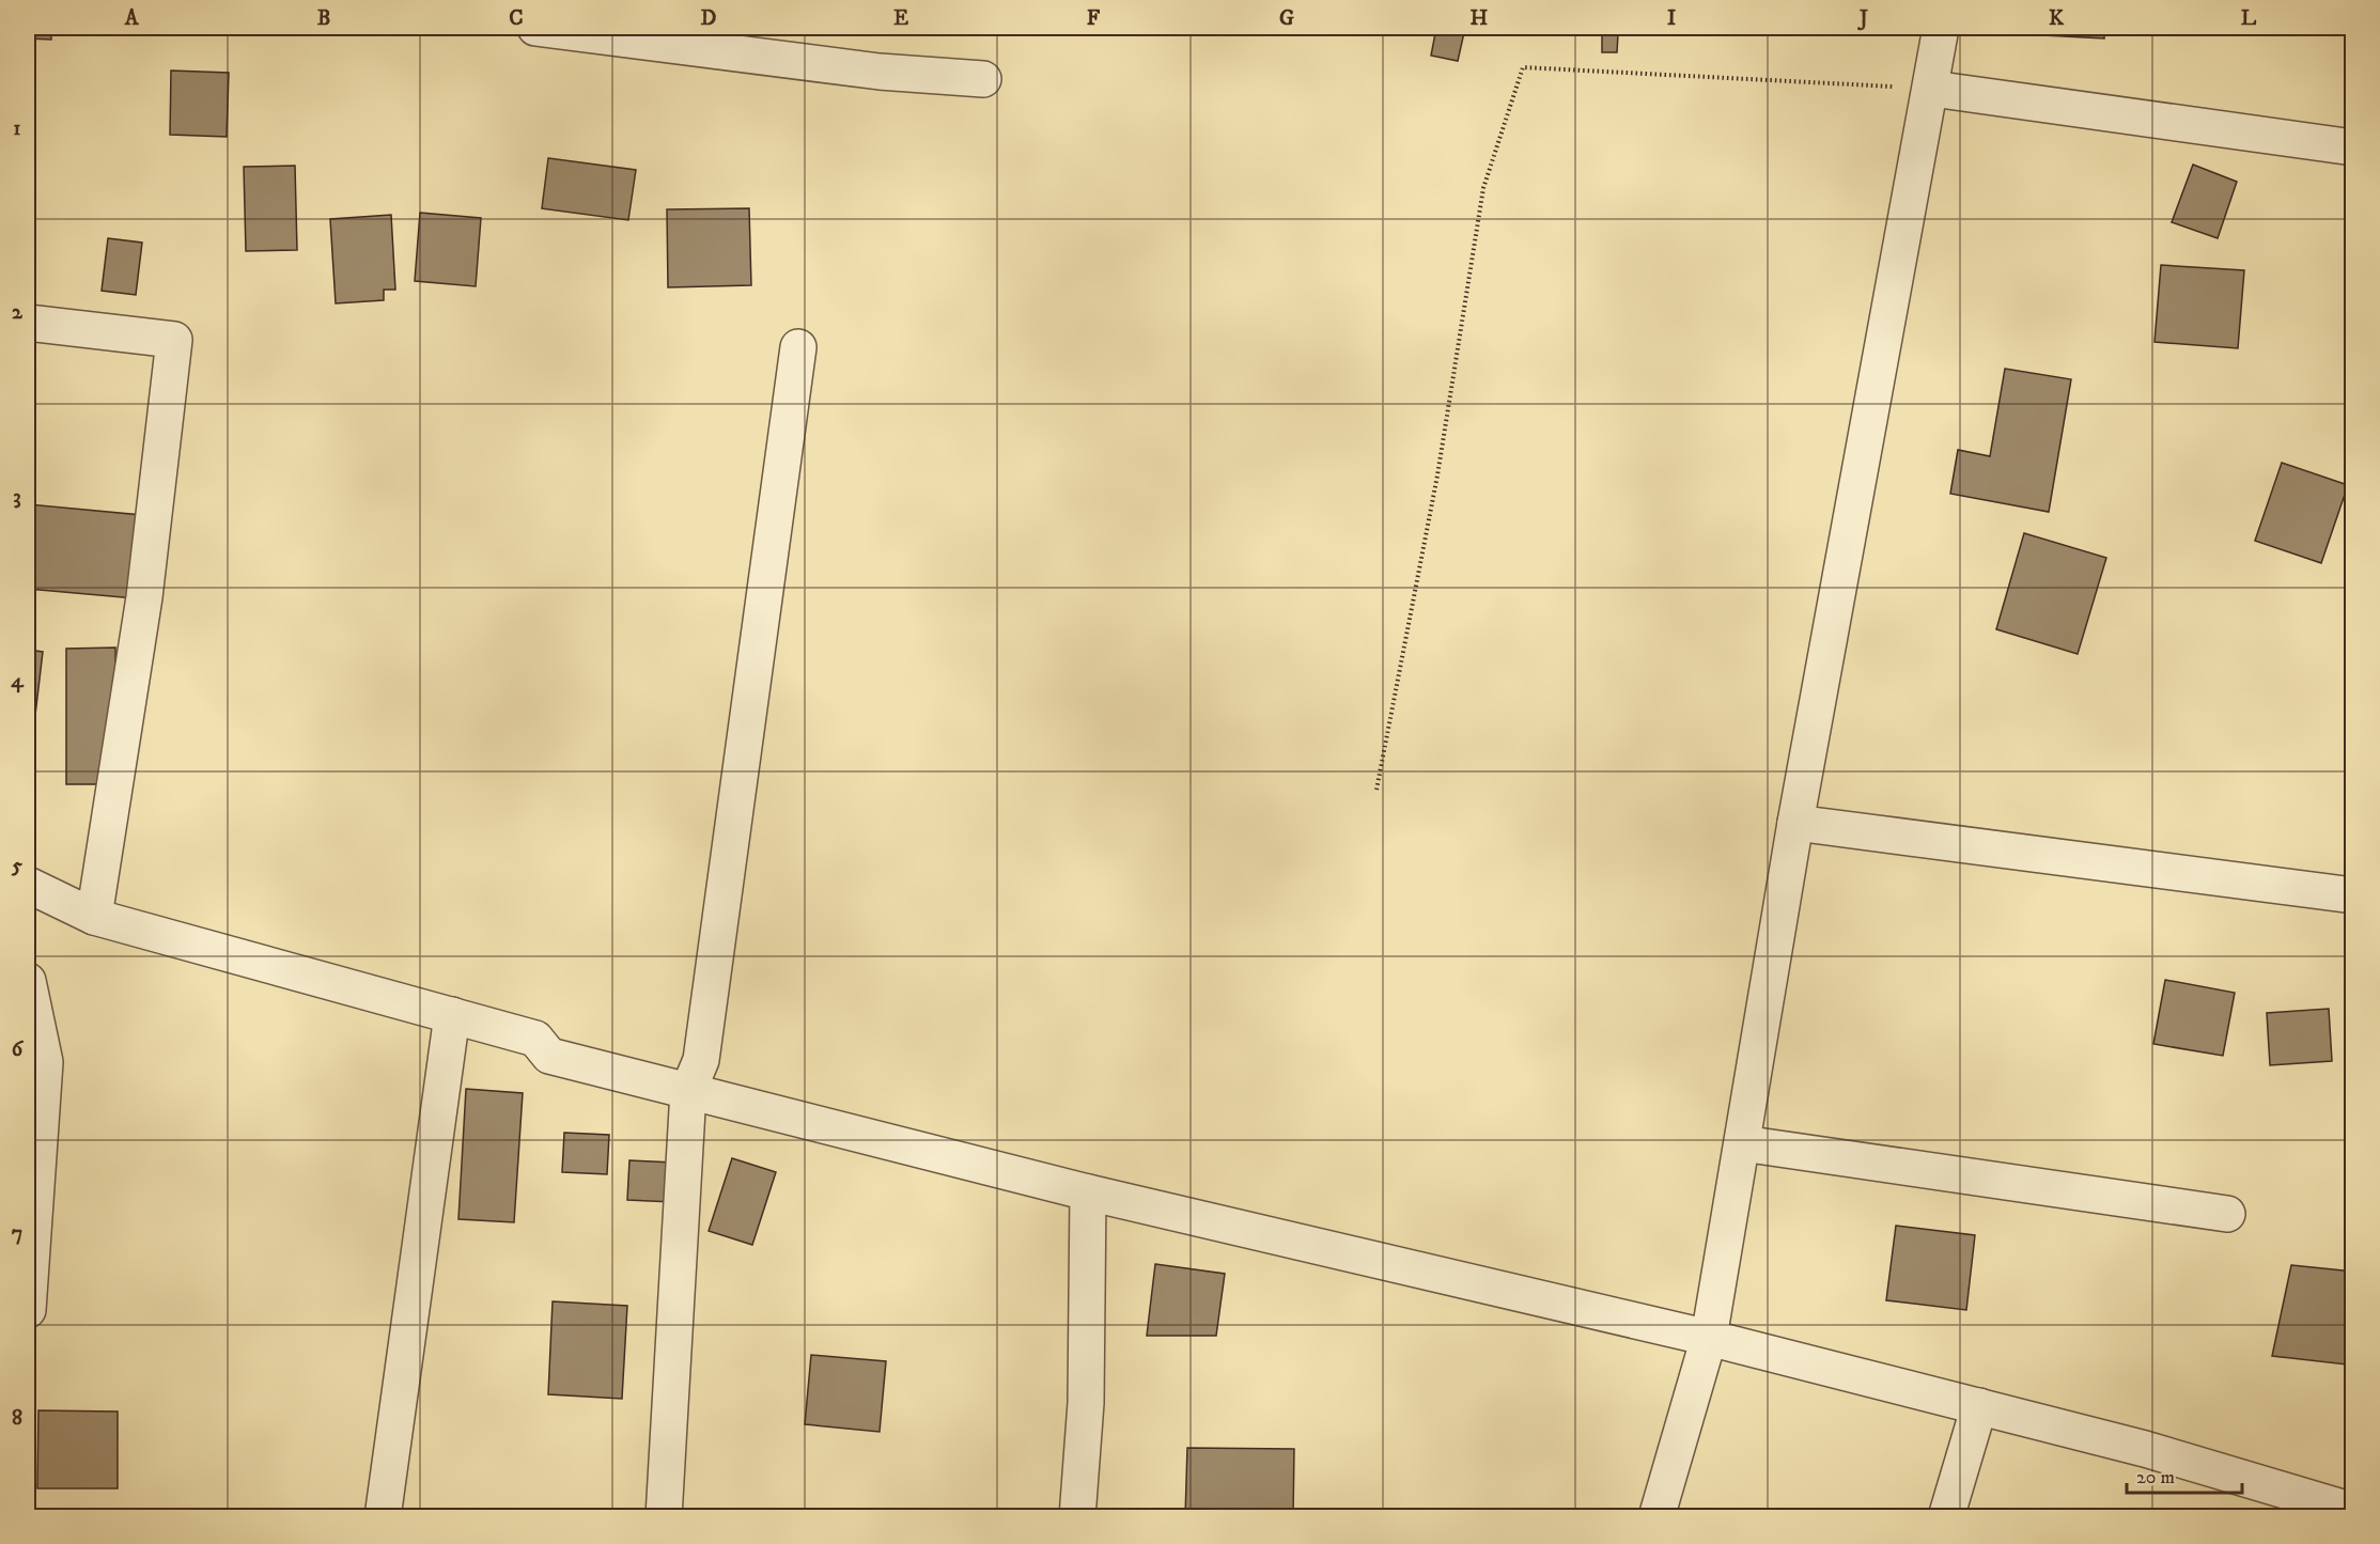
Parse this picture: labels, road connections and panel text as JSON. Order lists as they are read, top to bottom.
{
  "scale_bar": "20 m",
  "grid": {
    "columns": [
      "A",
      "B",
      "C",
      "D",
      "E",
      "F",
      "G",
      "H",
      "I",
      "J",
      "K",
      "L"
    ],
    "rows": [
      "1",
      "2",
      "3",
      "4",
      "5",
      "6",
      "7",
      "8"
    ]
  }
}
